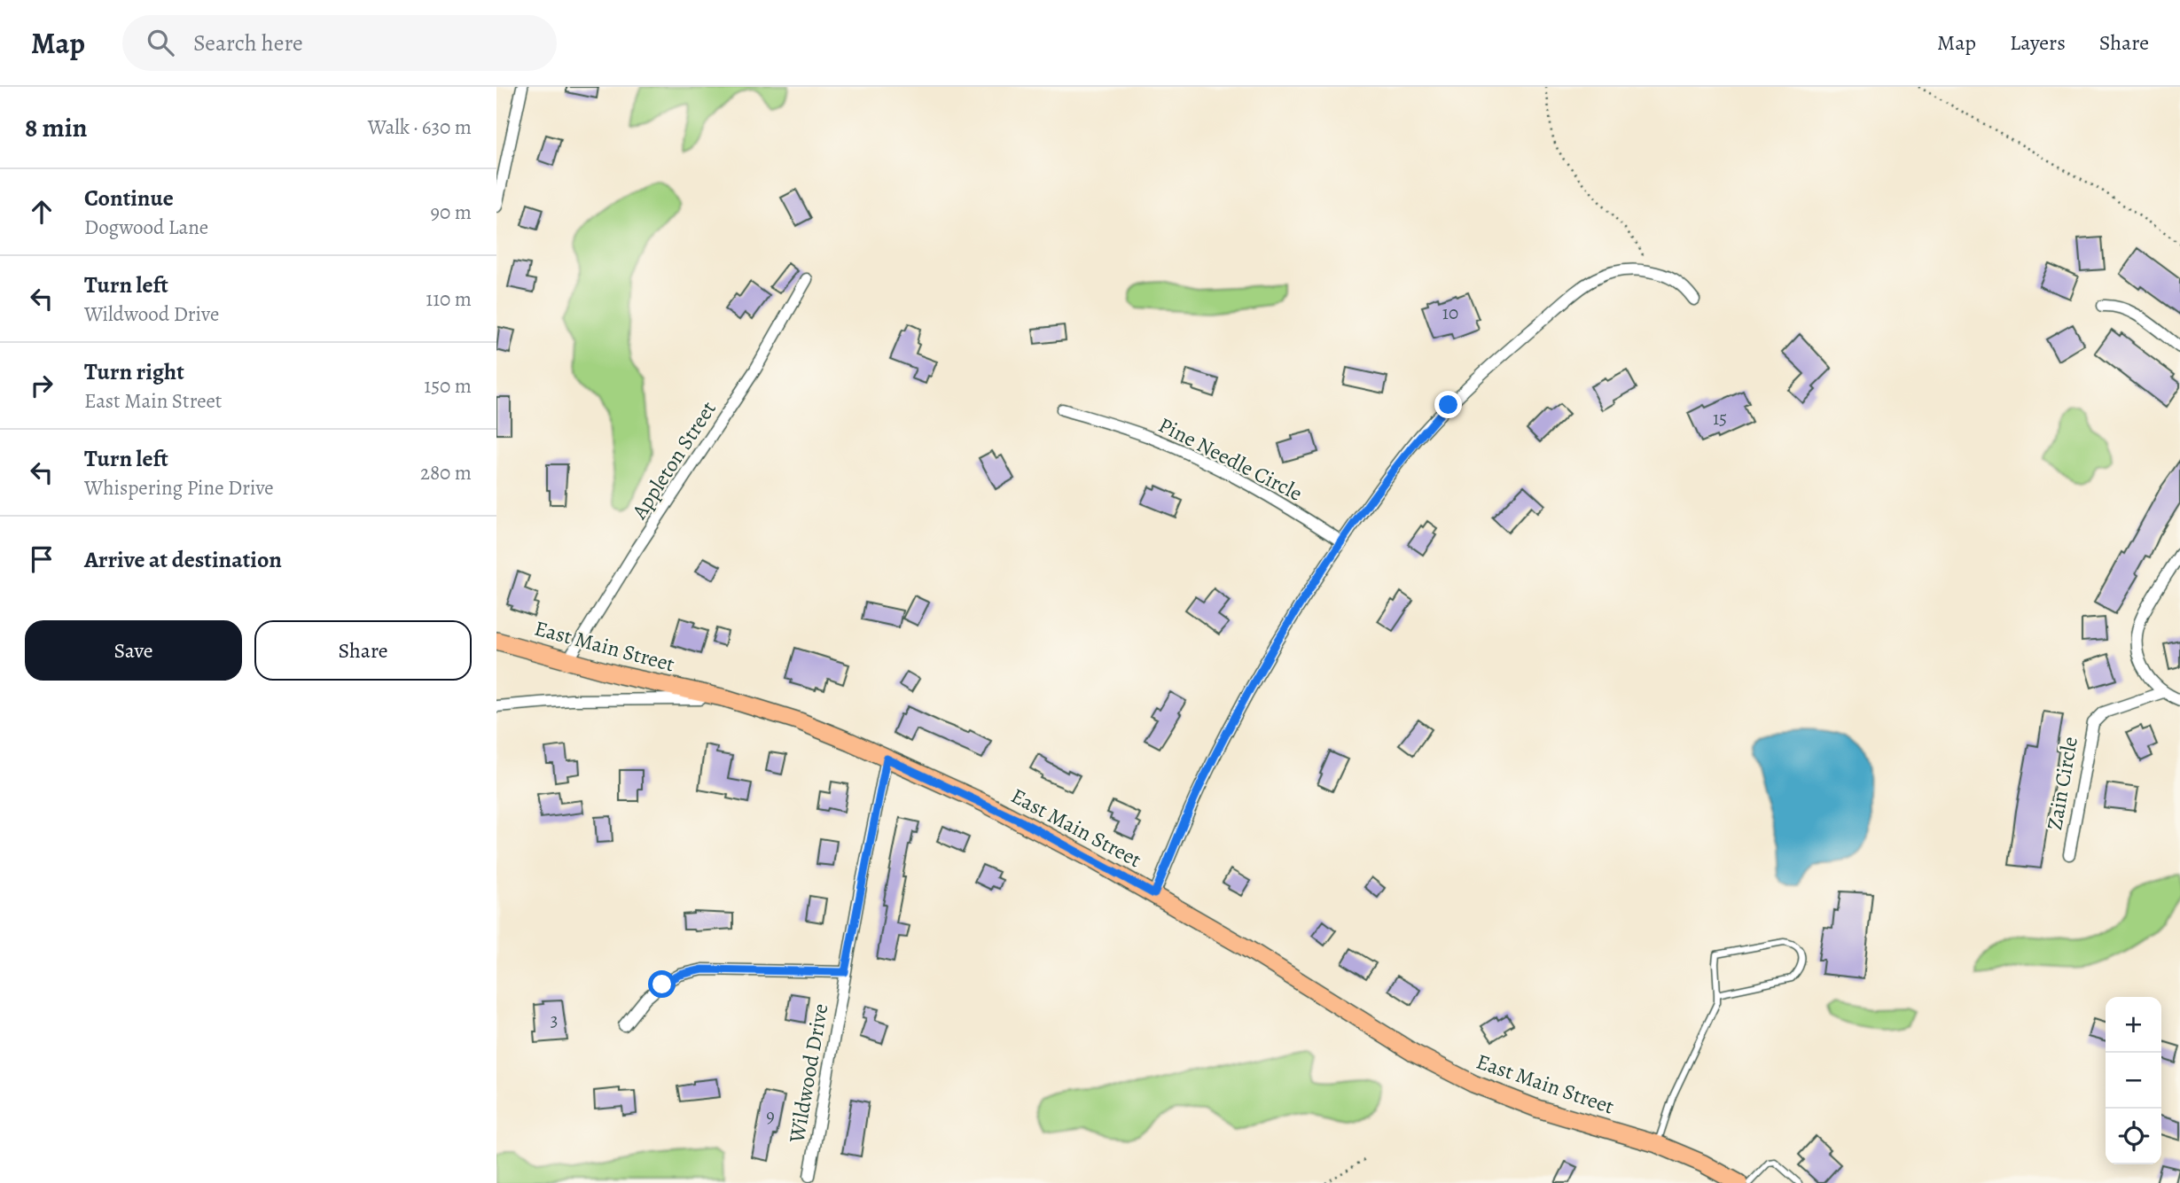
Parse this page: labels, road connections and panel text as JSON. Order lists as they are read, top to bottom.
{
  "streets": {
    "main road": ["East Main Street"],
    "street": [
      "Pine Needle Circle",
      "Appleton Street",
      "Zain Circle",
      "Wildwood Drive"
    ]
  },
  "crossings": [
    ["Appleton Street", "East Main Street"],
    ["East Main Street", "Wildwood Drive"]
  ],
  "house_numbers": [
    "10",
    "15",
    "3",
    "9"
  ],
  "page": {
    "header": "Map",
    "search": "Search here",
    "nav": ["Map", "Layers", "Share"],
    "heading": ["8 min", "Walk · 630 m"],
    "list": [
      ["Continue", "Dogwood Lane", "90 m"],
      ["Turn left", "Wildwood Drive", "110 m"],
      ["Turn right", "East Main Street", "150 m"],
      ["Turn left", "Whispering Pine Drive", "280 m"],
      "Arrive at destination"
    ],
    "buttons": ["Save", "Share"],
    "map_buttons": ["+", "−"]
  }
}
